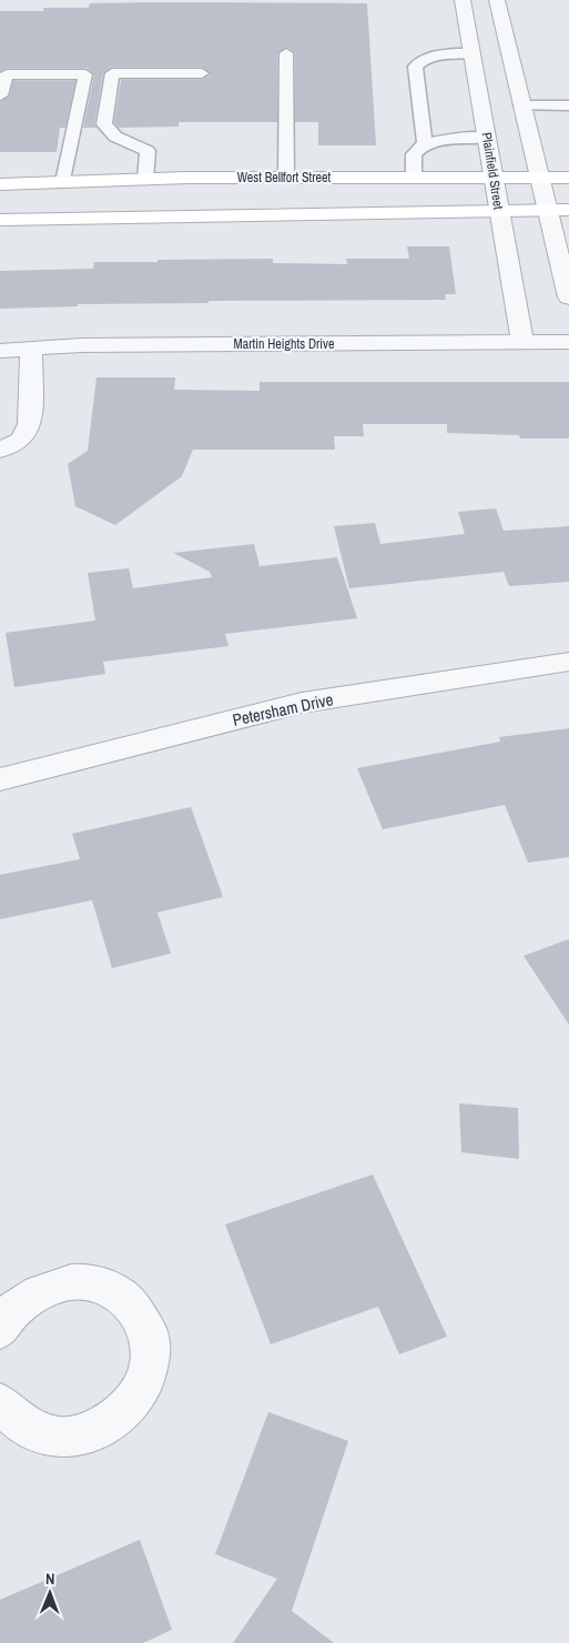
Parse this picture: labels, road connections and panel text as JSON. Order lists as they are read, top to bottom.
{
  "streets": {
    "main road": ["West Bellfort Street"],
    "street": ["Plainfield Street", "Martin Heights Drive", "Petersham Drive"]
  },
  "crossings": [
    ["Plainfield Street", "West Bellfort Street"],
    ["Plainfield Street", "Martin Heights Drive"]
  ],
  "north": "top"
}
